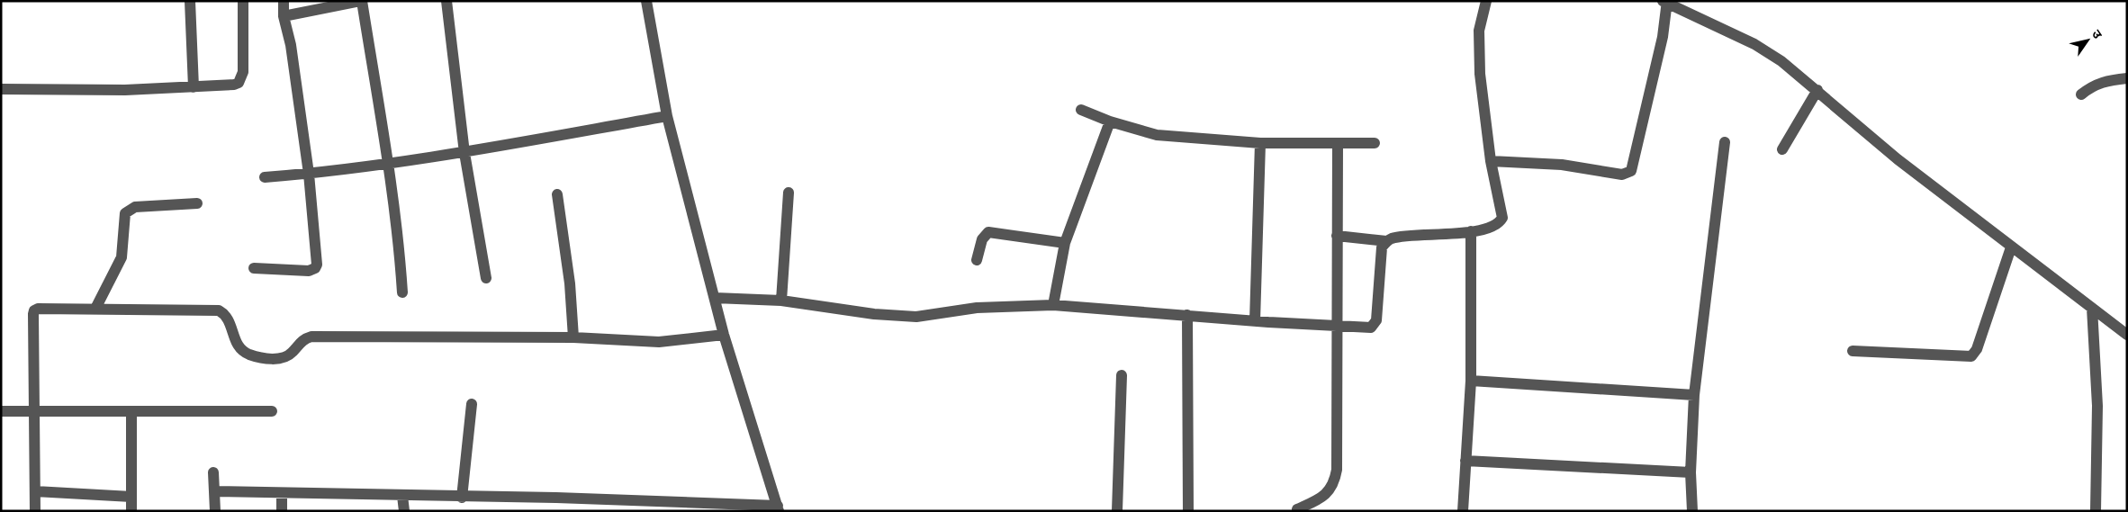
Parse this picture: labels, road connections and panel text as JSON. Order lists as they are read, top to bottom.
{
  "north": "top right"
}
